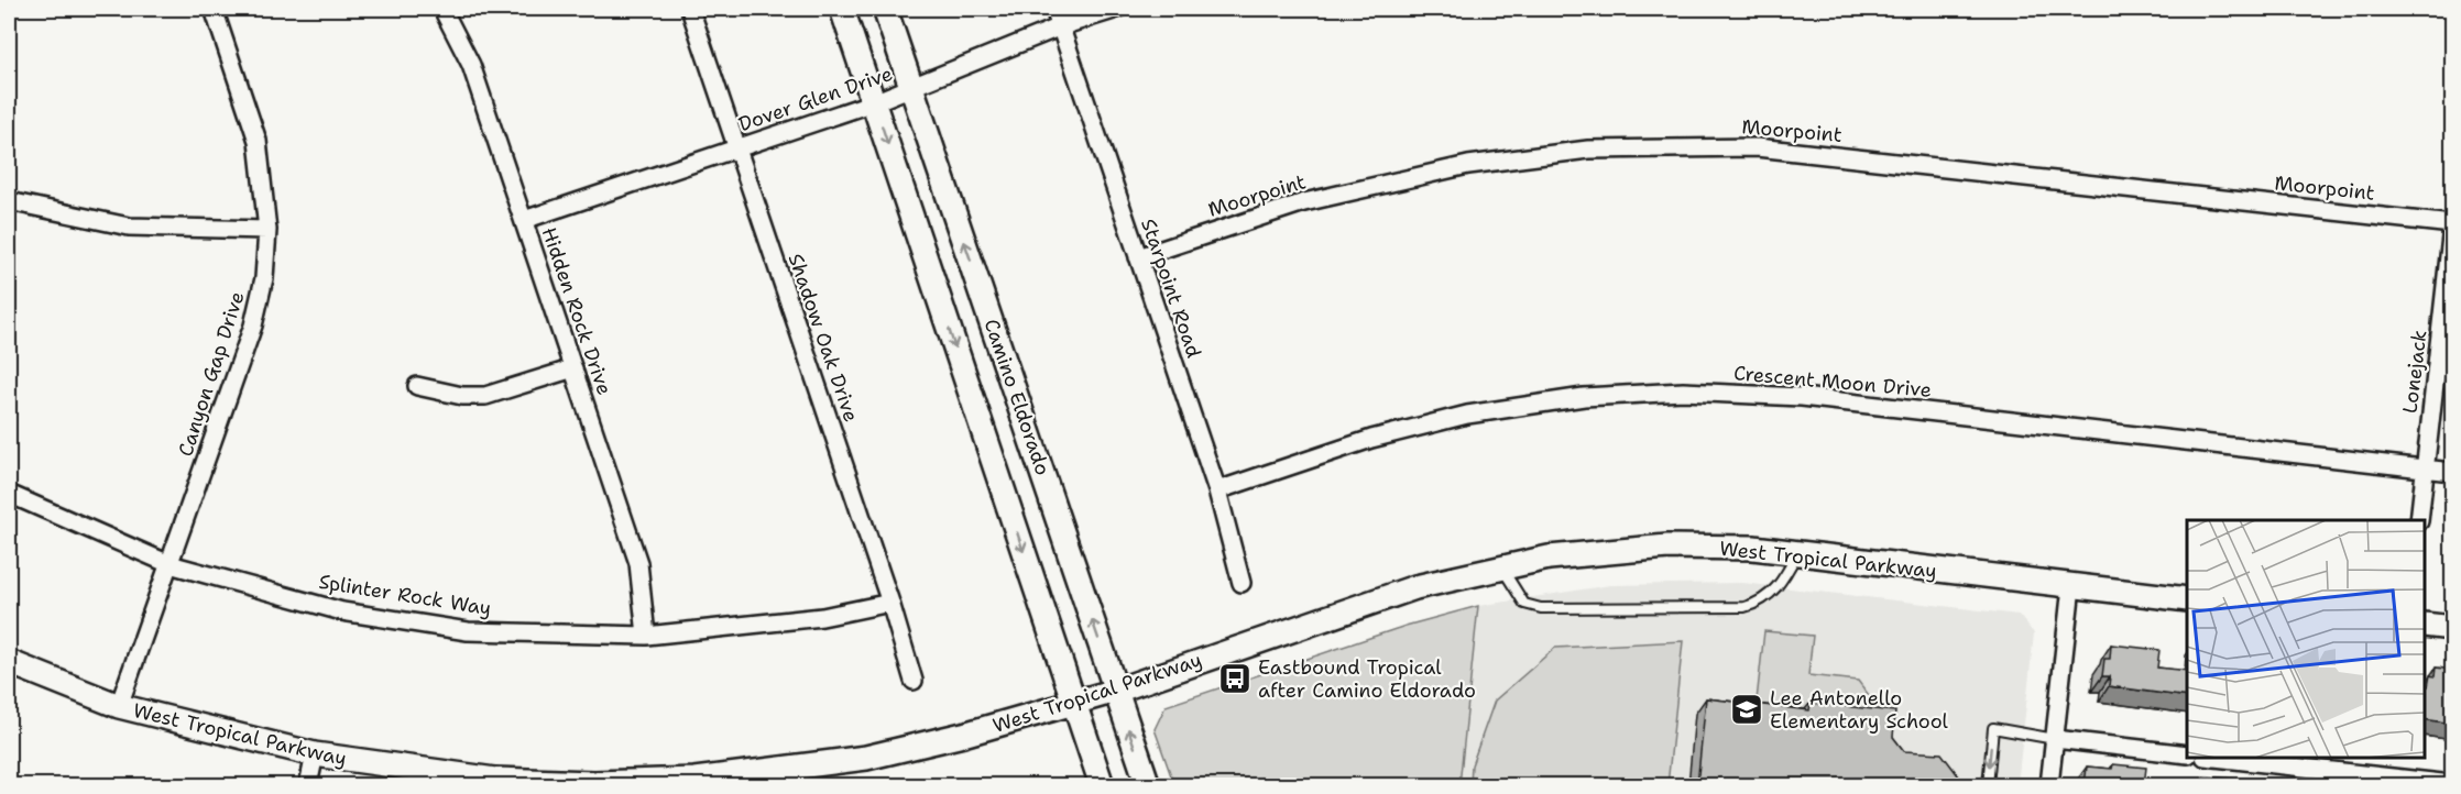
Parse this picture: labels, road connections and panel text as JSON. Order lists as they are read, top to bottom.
{
  "streets": {
    "main road": ["Camino Eldorado", "West Tropical Parkway"],
    "street": [
      "Dover Glen Drive",
      "Moorpoint",
      "Starpoint Road",
      "Hidden Rock Drive",
      "Shadow Oak Drive",
      "Lonejack",
      "Canyon Gap Drive",
      "Crescent Moon Drive",
      "Splinter Rock Way"
    ]
  },
  "crossings": [
    ["Dover Glen Drive", "Starpoint Road"],
    ["Dover Glen Drive", "Hidden Rock Drive"],
    ["Dover Glen Drive", "Shadow Oak Drive"],
    ["Dover Glen Drive", "Camino Eldorado"],
    ["Moorpoint", "Starpoint Road"],
    ["Moorpoint", "Lonejack"],
    ["Starpoint Road", "Crescent Moon Drive"],
    ["Hidden Rock Drive", "Splinter Rock Way"],
    ["Shadow Oak Drive", "Splinter Rock Way"],
    ["Lonejack", "Crescent Moon Drive"],
    ["Canyon Gap Drive", "West Tropical Parkway"],
    ["Canyon Gap Drive", "Splinter Rock Way"],
    ["Camino Eldorado", "West Tropical Parkway"]
  ],
  "places": {
    "bus stop": ["Eastbound Tropical after Camino Eldorado"],
    "school or university": ["Lee Antonello Elementary School"]
  }
}
